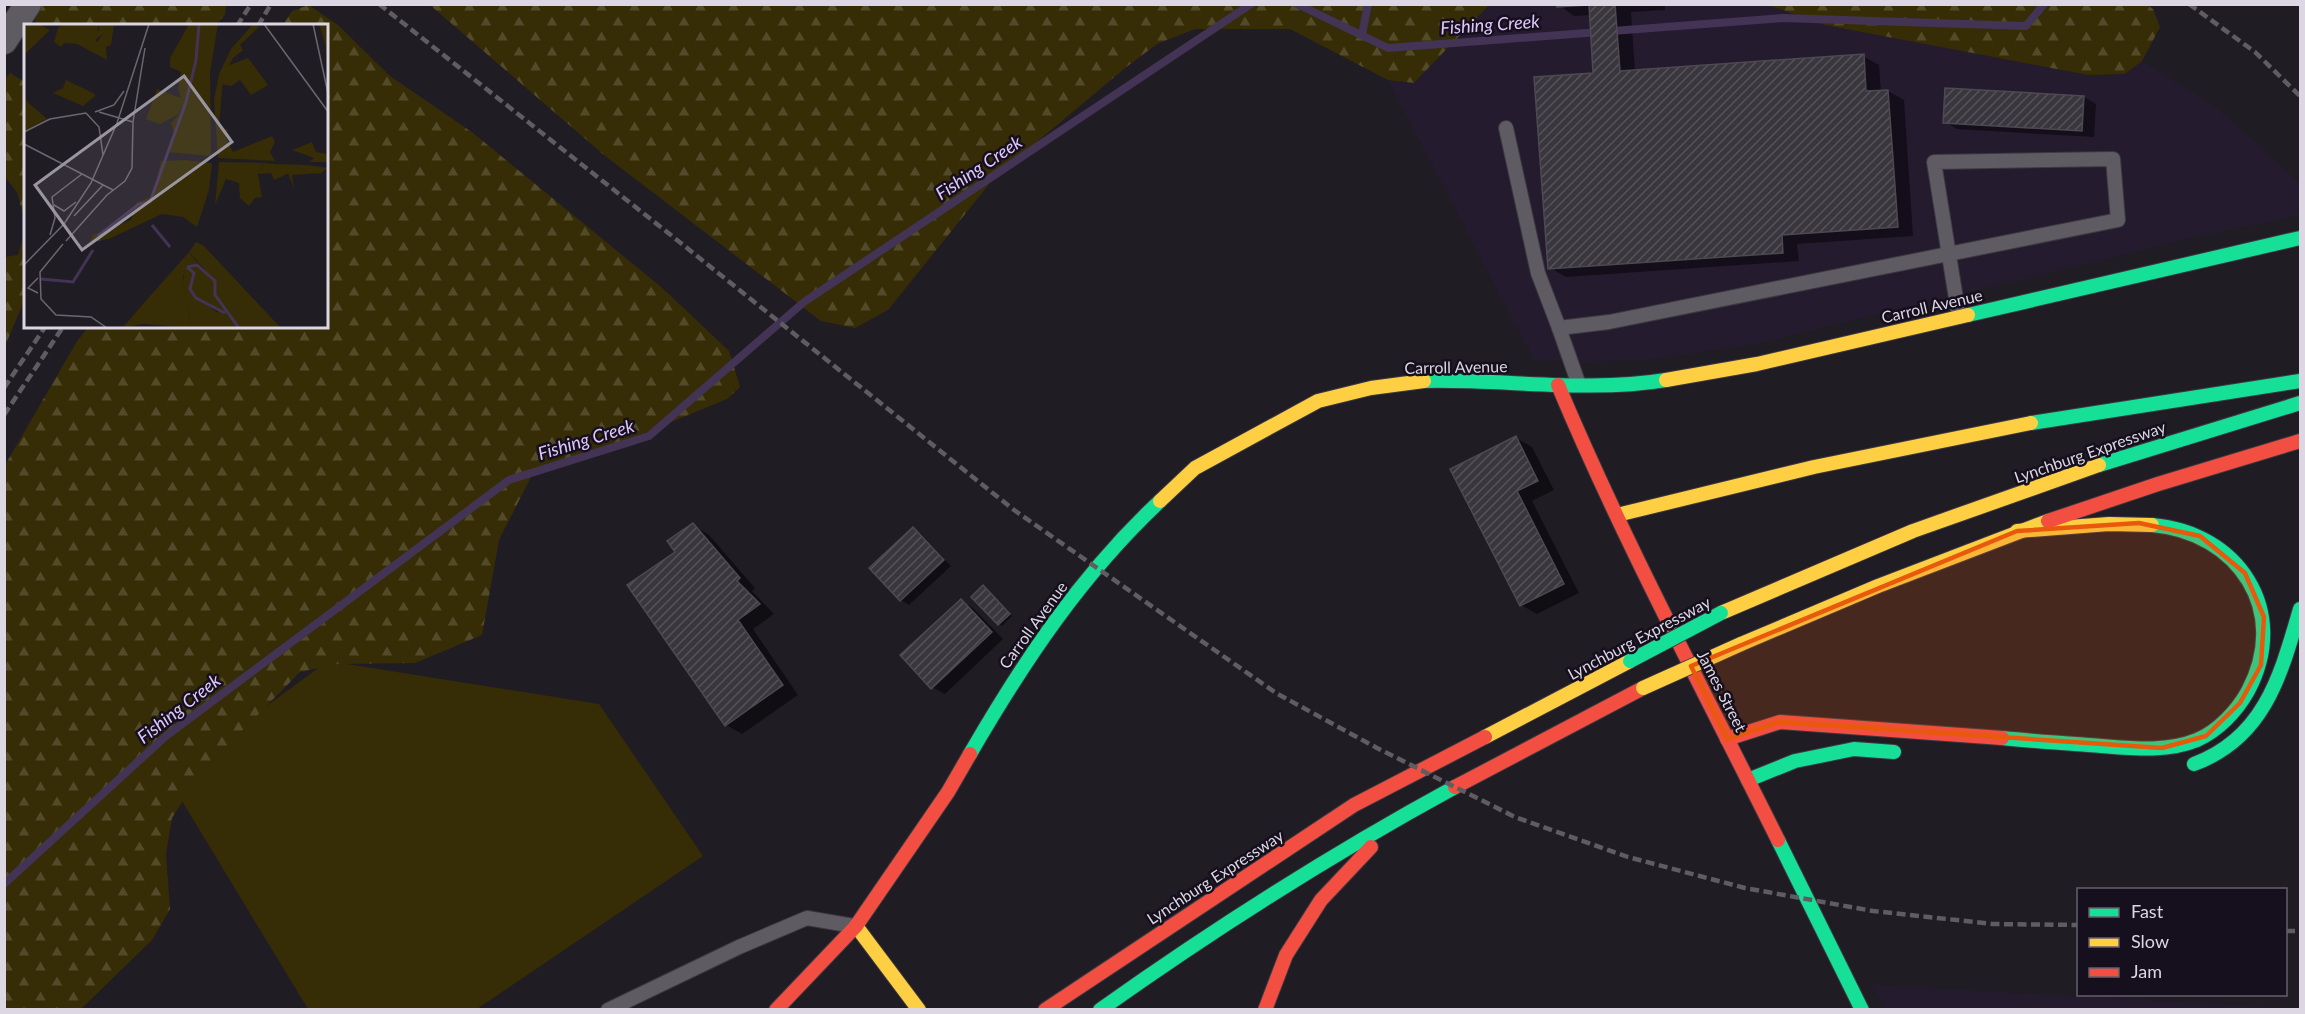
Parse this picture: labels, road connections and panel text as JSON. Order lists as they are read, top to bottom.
{
  "streets": {
    "main road": ["Carroll Avenue", "Lynchburg Expressway", "James Street"]
  },
  "crossings": [
    ["Carroll Avenue", "James Street"]
  ],
  "water": ["Fishing Creek"],
  "legend": ["Fast", "Slow", "Jam"]
}
